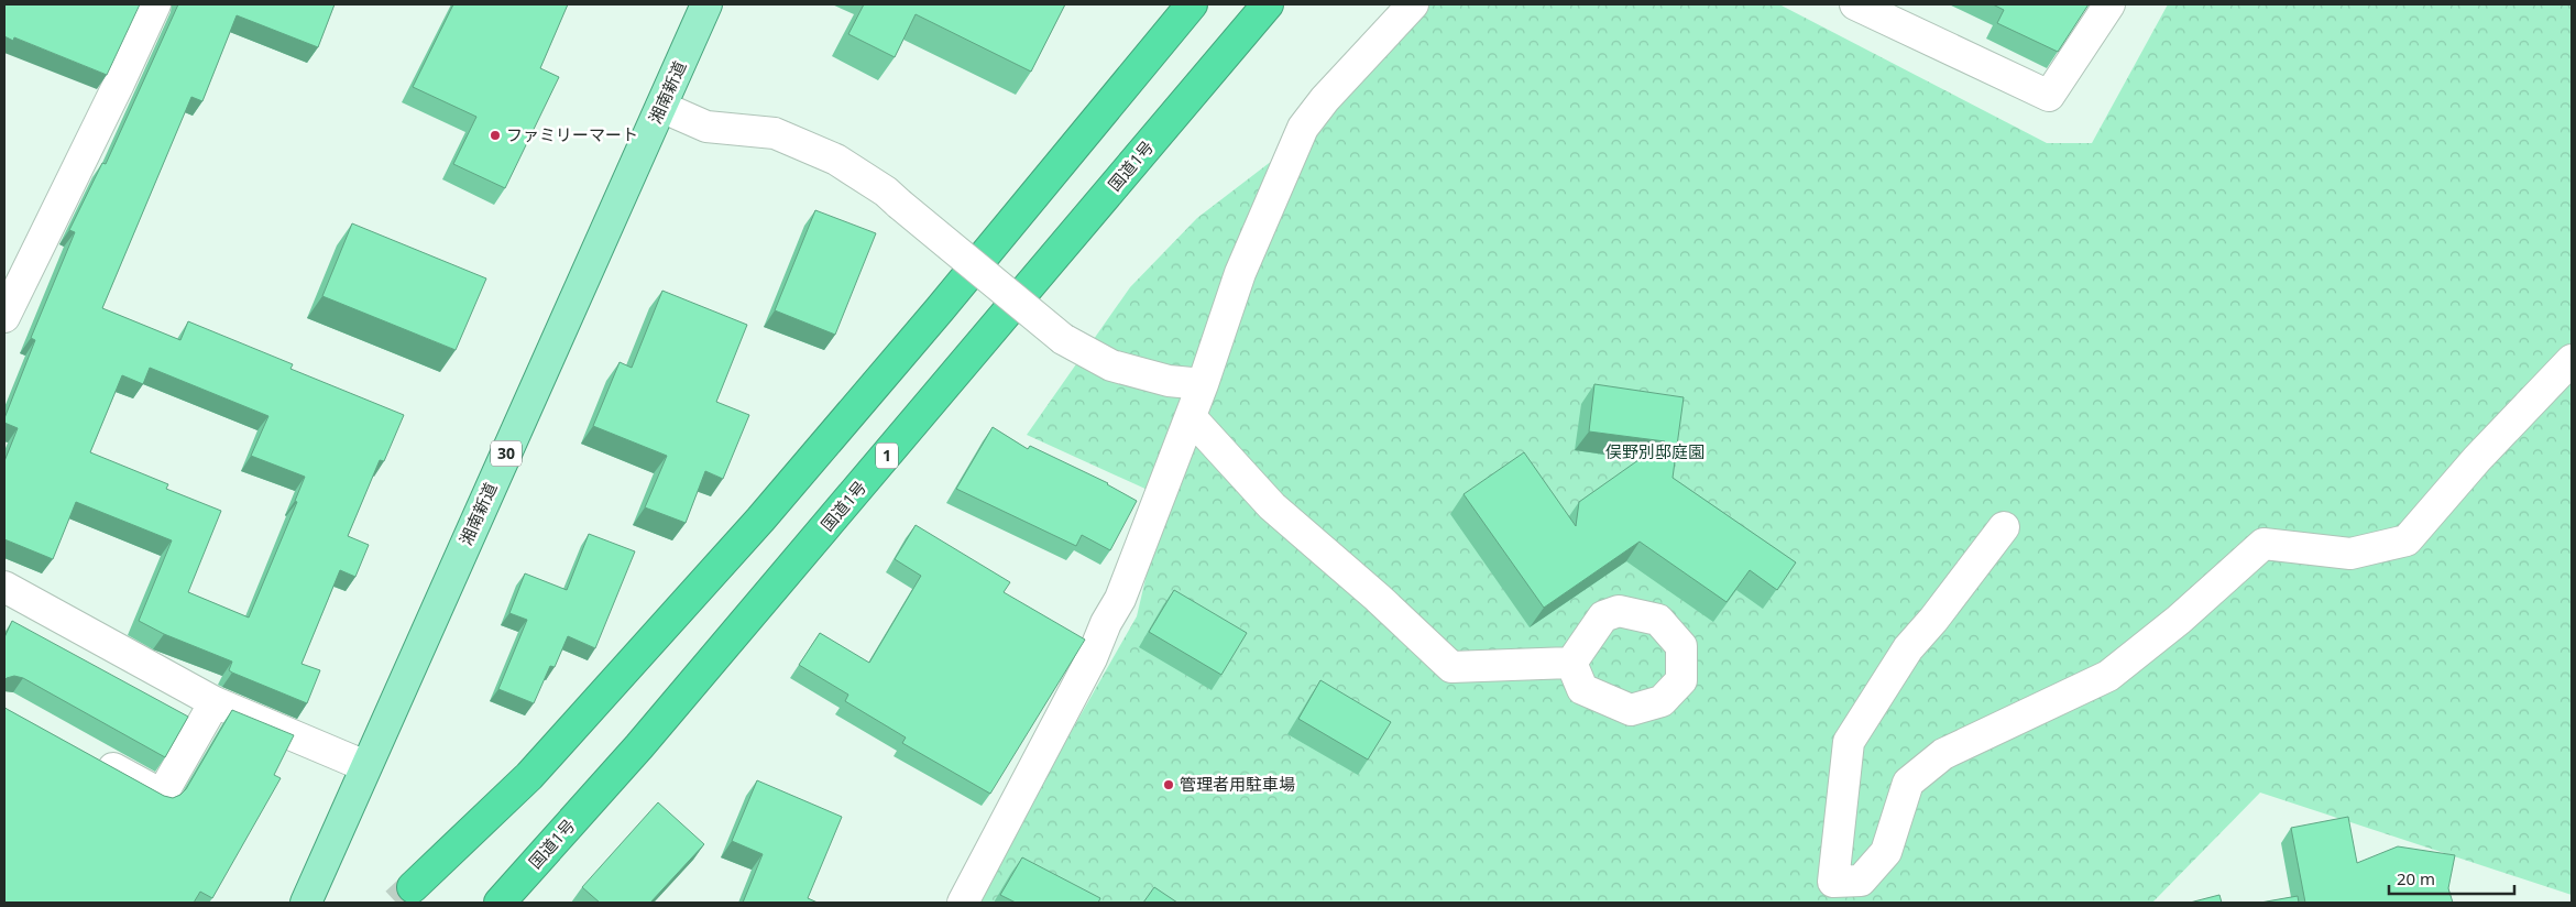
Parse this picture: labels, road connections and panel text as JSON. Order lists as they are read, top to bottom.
{
  "streets": {
    "highway": ["国道1号", "1"],
    "main road": ["湘南新道", "30"]
  },
  "parks": ["俣野別邸庭園"],
  "places": ["ファミリーマート", "管理者用駐車場"],
  "scale_bar": "20 m"
}
